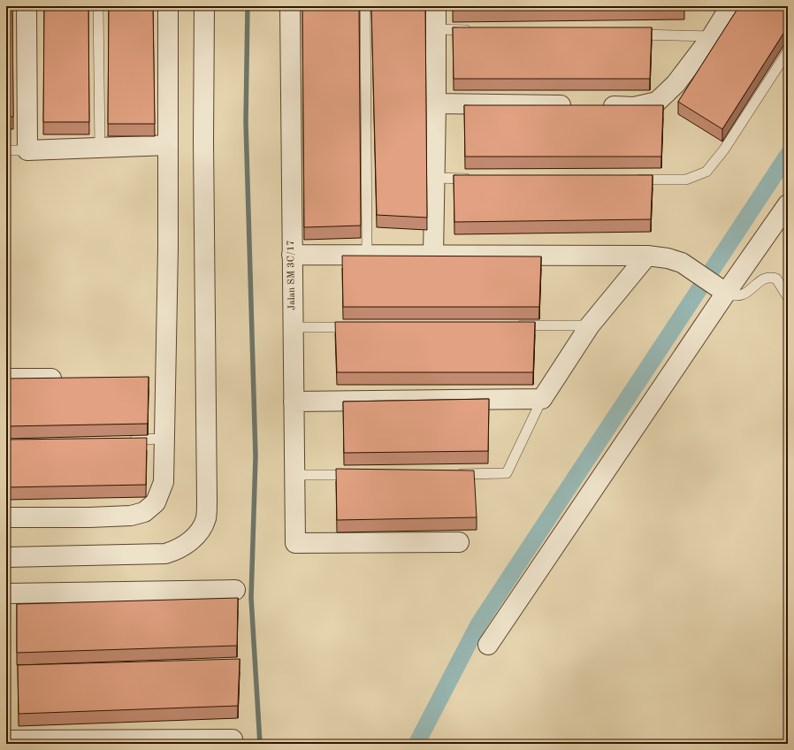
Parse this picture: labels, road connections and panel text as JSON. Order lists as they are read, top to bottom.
{
  "streets": {
    "street": ["Jalan SM 3C/17"]
  }
}
